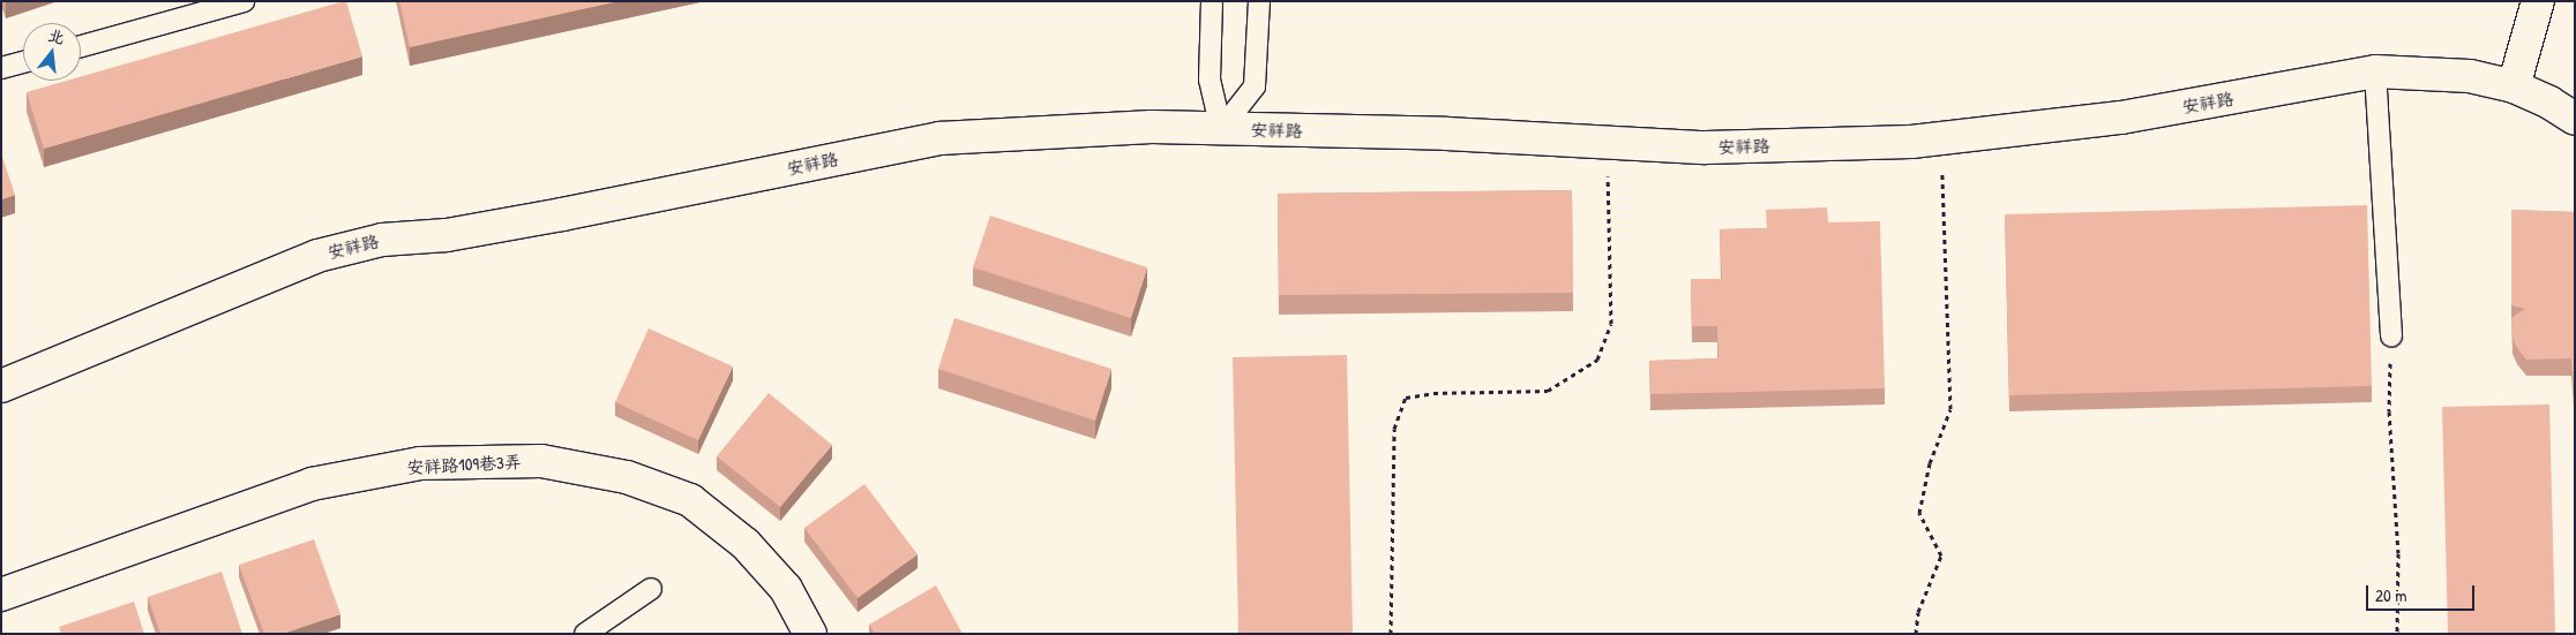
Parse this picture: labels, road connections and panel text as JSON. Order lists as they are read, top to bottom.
{
  "streets": {
    "street": ["安祥路", "安祥路109巷3弄"]
  },
  "scale_bar": "20 m",
  "north": "top"
}
